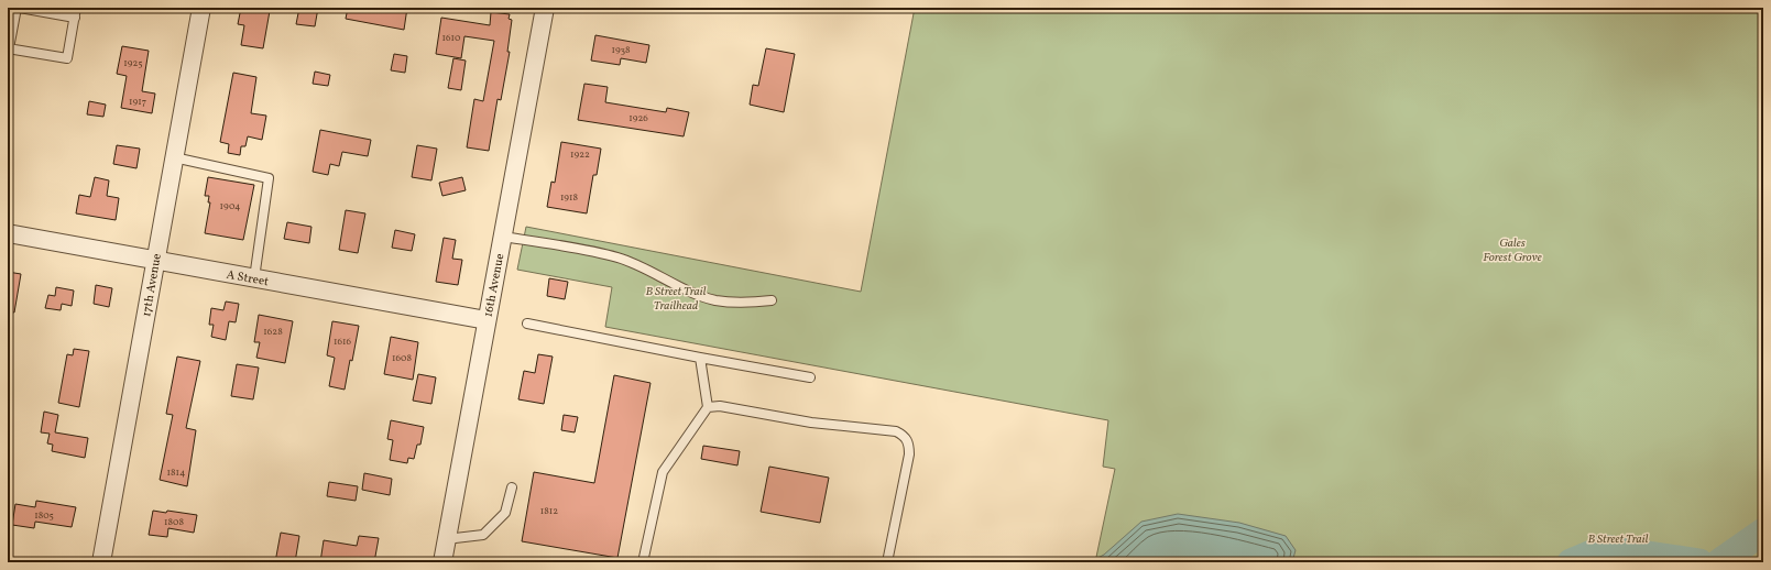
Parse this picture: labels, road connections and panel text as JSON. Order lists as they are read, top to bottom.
{
  "streets": {
    "street": ["A Street", "17th Avenue", "16th Avenue"]
  },
  "crossings": [
    ["A Street", "17th Avenue"],
    ["A Street", "16th Avenue"]
  ],
  "parks": ["Gales Forest Grove", "B Street Trail Trailhead", "B Street Trail"],
  "house_numbers": [
    "1610",
    "1938",
    "1925",
    "1917",
    "1926",
    "1922",
    "1918",
    "1904",
    "1628",
    "1616",
    "1608",
    "1814",
    "1812",
    "1805",
    "1808"
  ]
}
